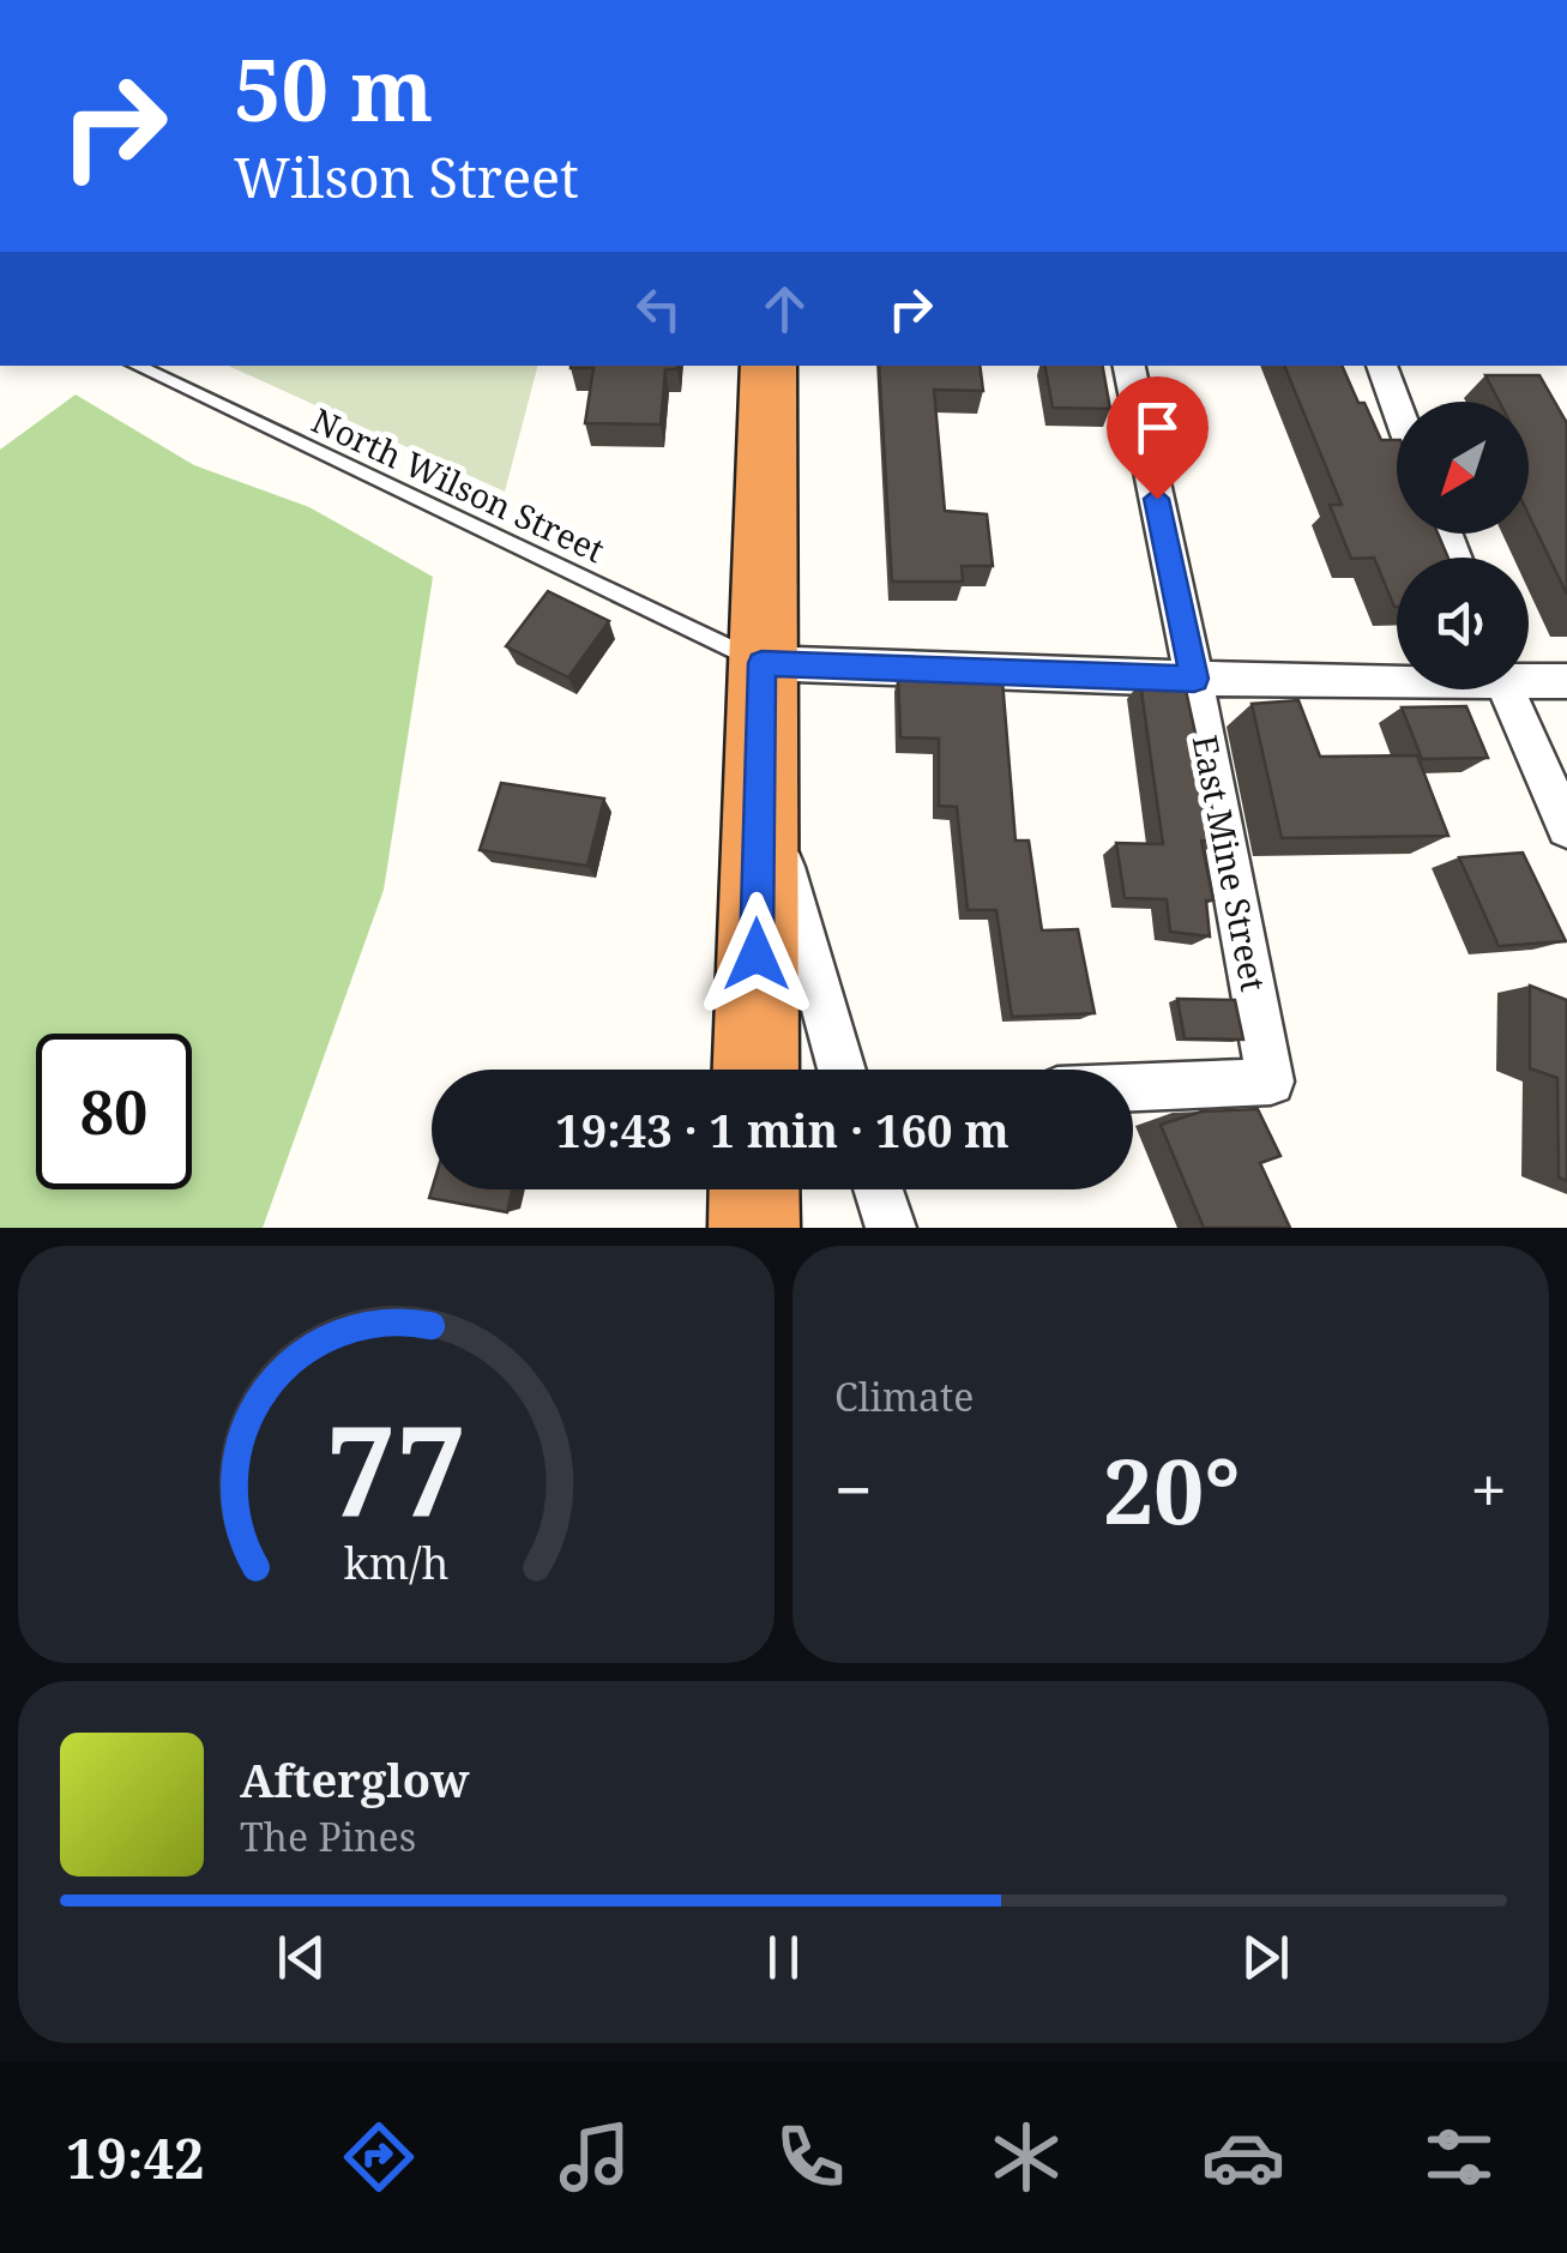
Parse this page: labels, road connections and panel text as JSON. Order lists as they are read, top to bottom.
{
  "streets": {
    "street": ["East Mine Street"],
    "lane": ["North Wilson Street"]
  },
  "north": "bottom left",
  "page": {
    "turn": ["50 m", "Wilson Street"],
    "limit": "80",
    "trip": "19:43 · 1 min · 160 m",
    "tile": "Climate",
    "heat": ["−", "20°", "+"],
    "song": ["Afterglow", "The Pines"],
    "tabs": "19:42",
    "gauge": ["77", "km/h"]
  }
}
